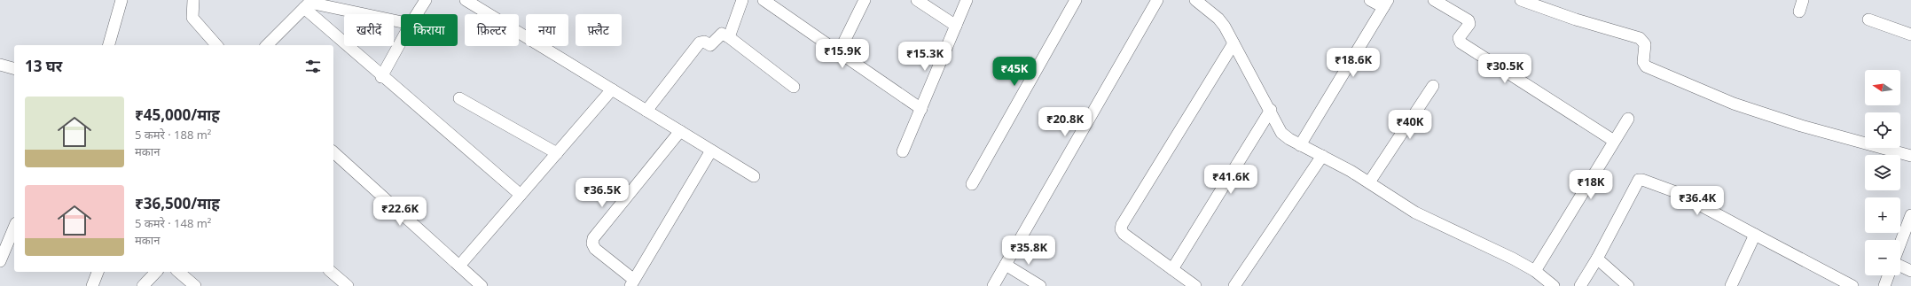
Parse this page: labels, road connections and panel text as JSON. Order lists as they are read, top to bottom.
{
  "north": "left",
  "page": {
    "chip": [
      "खरीदें",
      "किराया",
      "फ़िल्टर",
      "नया",
      "फ़्लैट"
    ],
    "price": [
      "₹15.9K",
      "₹15.3K",
      "₹18.6K",
      "₹30.5K",
      "₹45K",
      "₹20.8K",
      "₹40K",
      "₹41.6K",
      "₹18K",
      "₹36.5K",
      "₹36.4K",
      "₹22.6K",
      "₹35.8K"
    ],
    "heading": "13 घर",
    "map_buttons": ["+", "−"],
    "list": [
      {
        "name": "₹45,000/माह",
        "note": "5 कमरे · 188 m² · मकान"
      },
      {
        "name": "₹36,500/माह",
        "note": "5 कमरे · 148 m² · मकान"
      }
    ]
  }
}
